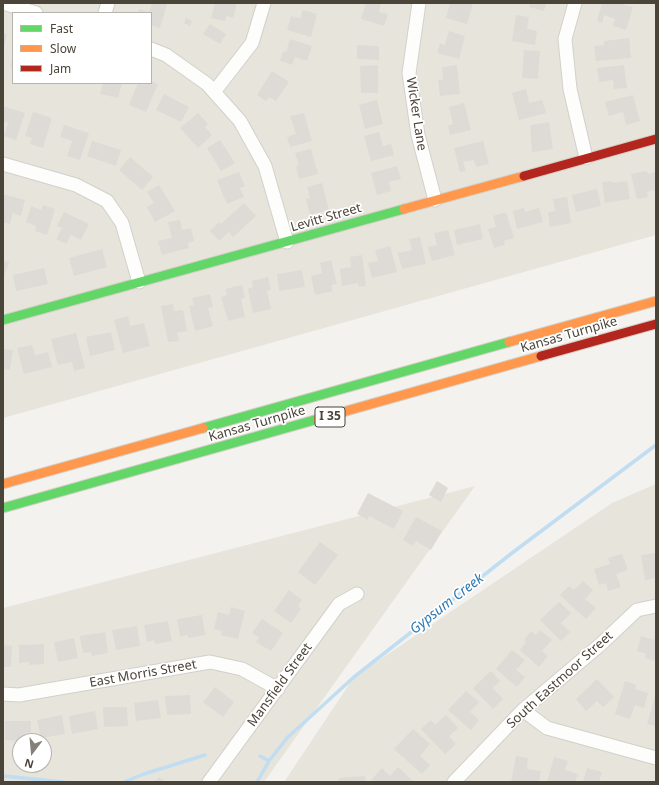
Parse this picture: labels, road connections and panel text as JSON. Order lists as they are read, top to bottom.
{
  "streets": {
    "main road": ["Levitt Street", "Kansas Turnpike", "I 35"],
    "street": [
      "Wicker Lane",
      "East Morris Street",
      "South Eastmoor Street",
      "Mansfield Street"
    ]
  },
  "crossings": [
    ["Wicker Lane", "Levitt Street"],
    ["East Morris Street", "Mansfield Street"]
  ],
  "water": ["Gypsum Creek"],
  "legend": ["Fast", "Slow", "Jam"],
  "north": "bottom"
}
